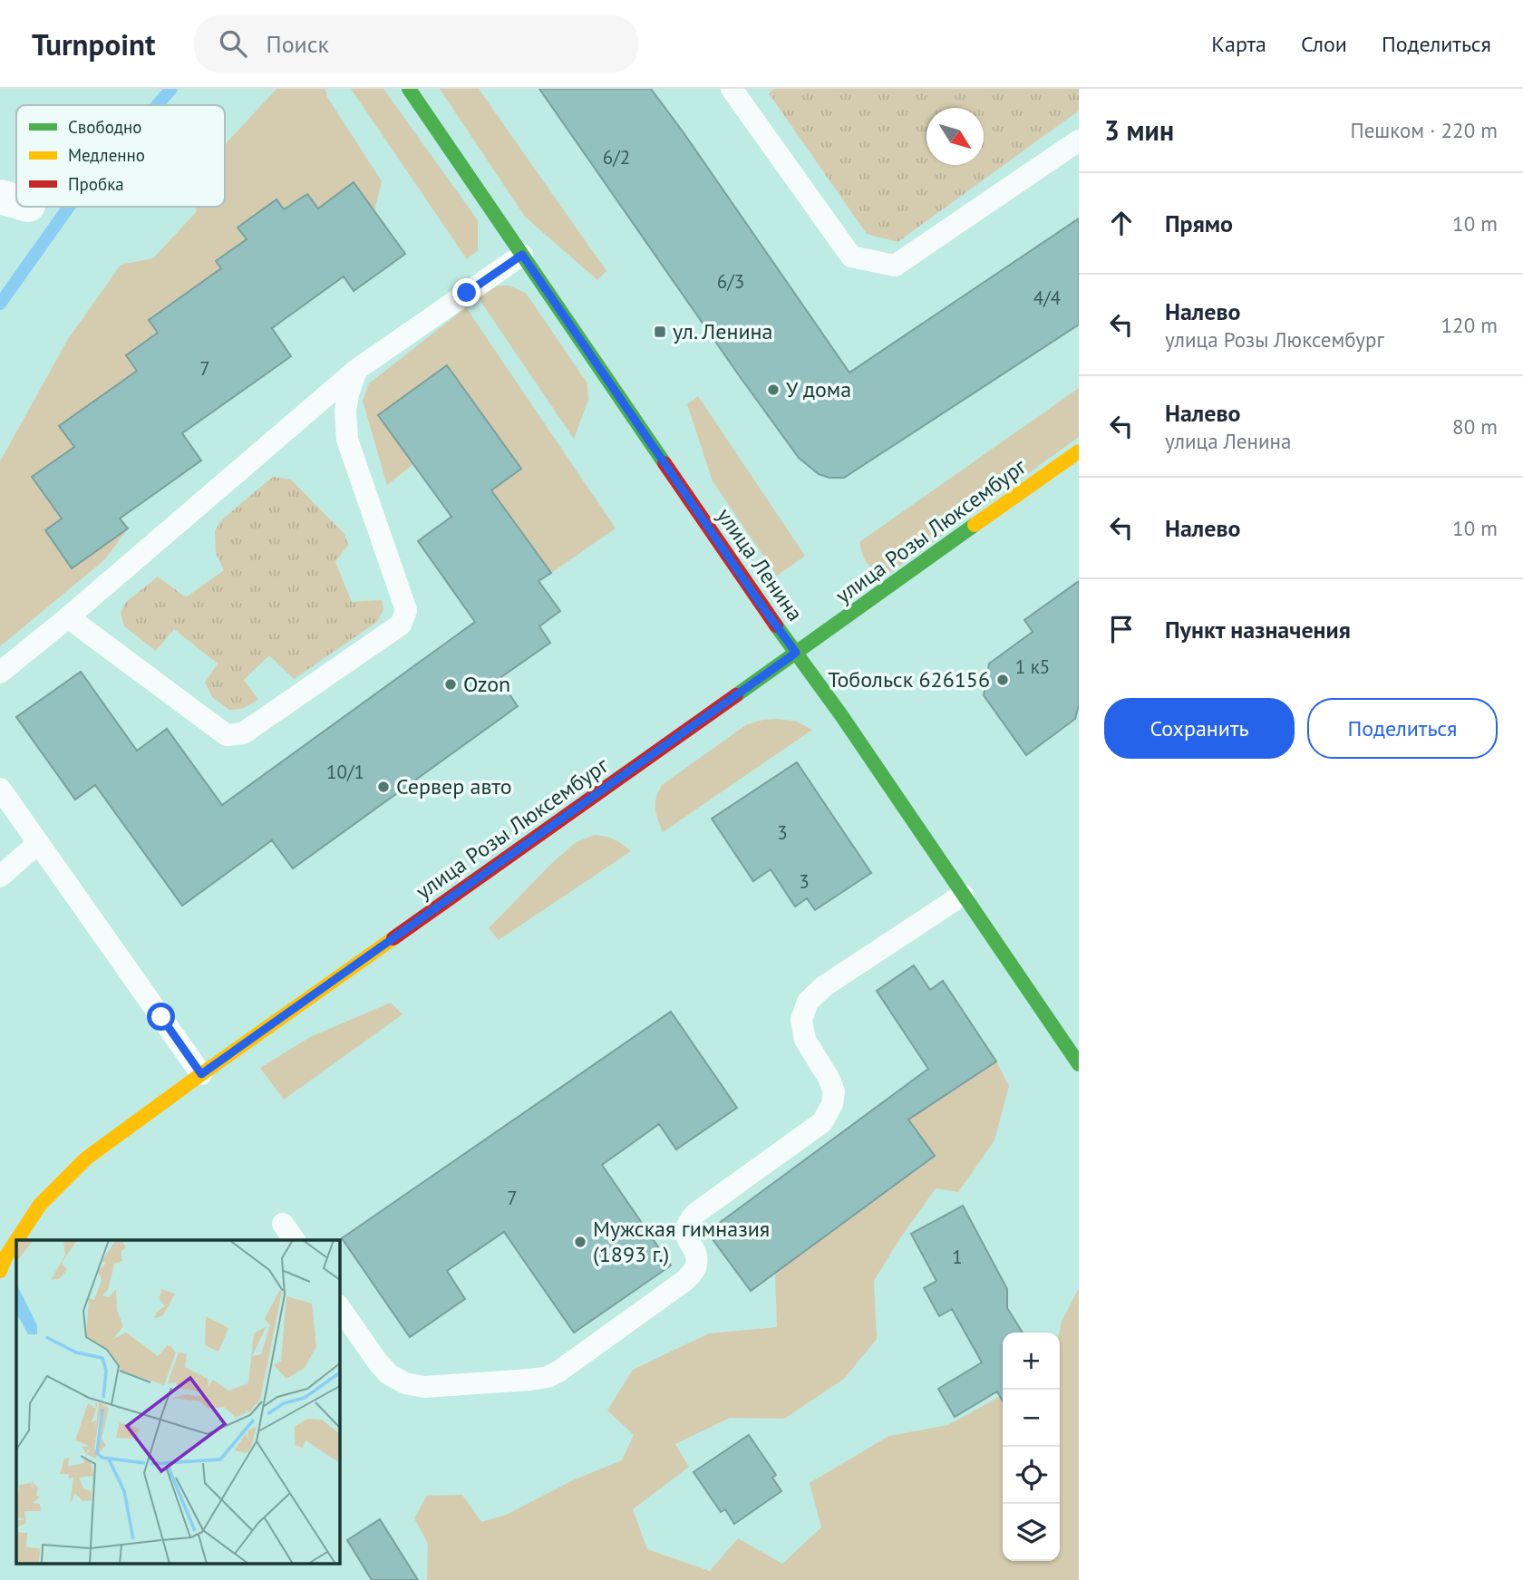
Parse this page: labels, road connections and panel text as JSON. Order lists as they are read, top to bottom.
{
  "streets": {
    "main road": ["улица Розы Люксембург", "улица Ленина"]
  },
  "crossings": [
    ["улица Розы Люксембург", "улица Ленина"]
  ],
  "places": {
    "transit": ["ул. Ленина"],
    "other": [
      "У дома",
      "Тобольск 626156",
      "Ozon",
      "Сервер авто",
      "Мужская гимназия (1893 г.)"
    ]
  },
  "house_numbers": [
    "6/2",
    "6/3",
    "4/4",
    "7",
    "1 к5",
    "10/1",
    "3",
    "3",
    "7",
    "1"
  ],
  "legend": ["Свободно", "Медленно", "Пробка"],
  "north": "bottom right",
  "page": {
    "header": "Turnpoint",
    "search": "Поиск",
    "nav": ["Карта", "Слои", "Поделиться"],
    "heading": ["3 мин", "Пешком · 220 m"],
    "list": [
      ["Прямо", "10 m"],
      ["Налево", "улица Розы Люксембург", "120 m"],
      ["Налево", "улица Ленина", "80 m"],
      ["Налево", "10 m"],
      "Пункт назначения"
    ],
    "buttons": ["Сохранить", "Поделиться"],
    "map_buttons": ["+", "−"]
  }
}
